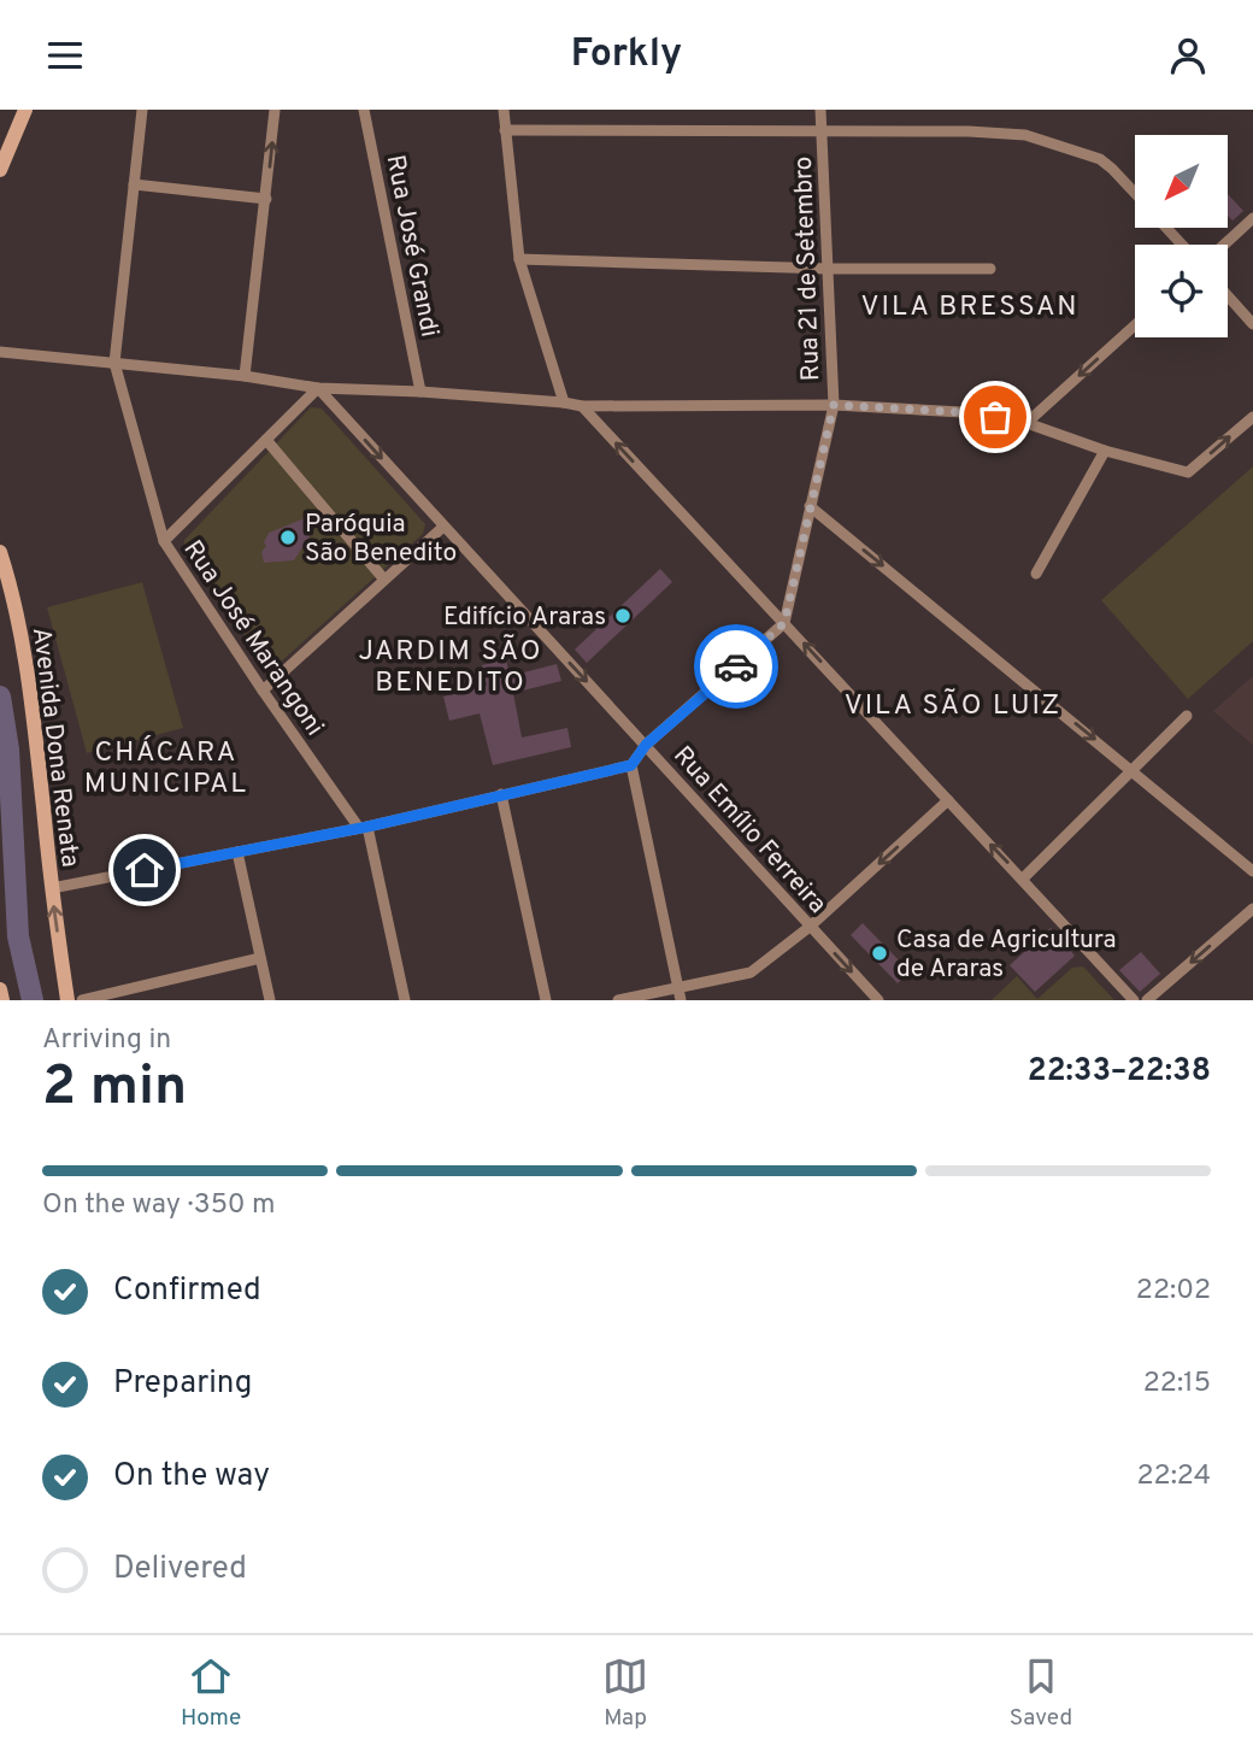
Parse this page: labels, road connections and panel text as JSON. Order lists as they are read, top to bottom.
{
  "streets": {
    "main road": ["Avenida Dona Renata"],
    "street": [
      "Rua José Grandi",
      "Rua 21 de Setembro",
      "Rua José Marangoni",
      "Rua Emílio Ferreira"
    ]
  },
  "districts": [
    "VILA BRESSAN",
    "JARDIM SÃO BENEDITO",
    "VILA SÃO LUIZ",
    "CHÁCARA MUNICIPAL"
  ],
  "places": ["Paróquia São Benedito", "Edifício Araras", "Casa de Agricultura de Araras"],
  "north": "bottom left",
  "page": {
    "header": "Forkly",
    "heading": ["2 min", "Arriving in", "22:33–22:38"],
    "bar": "On the way · 350 m",
    "list": [
      ["Confirmed", "22:02"],
      ["Preparing", "22:15"],
      ["On the way", "22:24"],
      "Delivered"
    ],
    "tabs": ["Home", "Map", "Saved"]
  }
}
